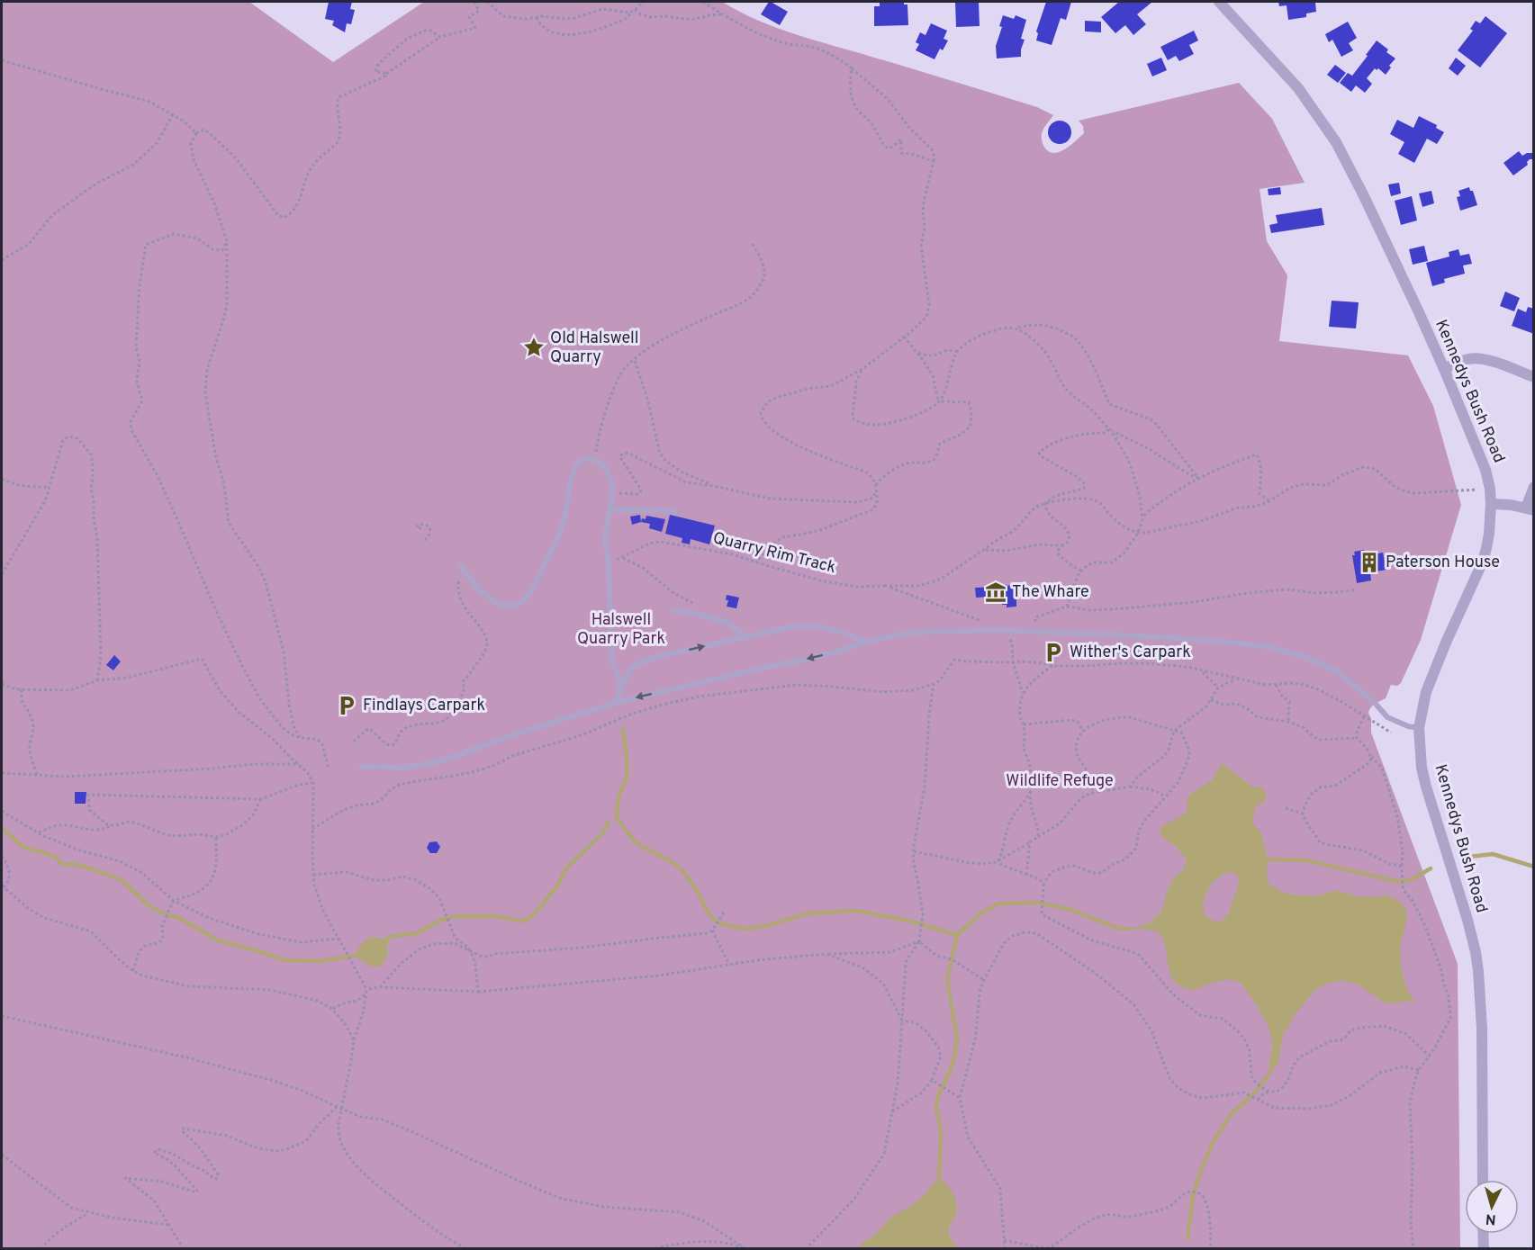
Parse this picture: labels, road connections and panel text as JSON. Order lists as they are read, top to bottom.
{
  "streets": {
    "street": ["Kennedys Bush Road"],
    "path": ["Quarry Rim Track"]
  },
  "parks": ["Halswell Quarry Park", "Wildlife Refuge"],
  "places": {
    "place": ["Old Halswell Quarry"],
    "building": ["Paterson House"],
    "museum": ["The Whare"],
    "parking": ["Wither's Carpark", "Findlays Carpark"]
  },
  "north": "bottom"
}
